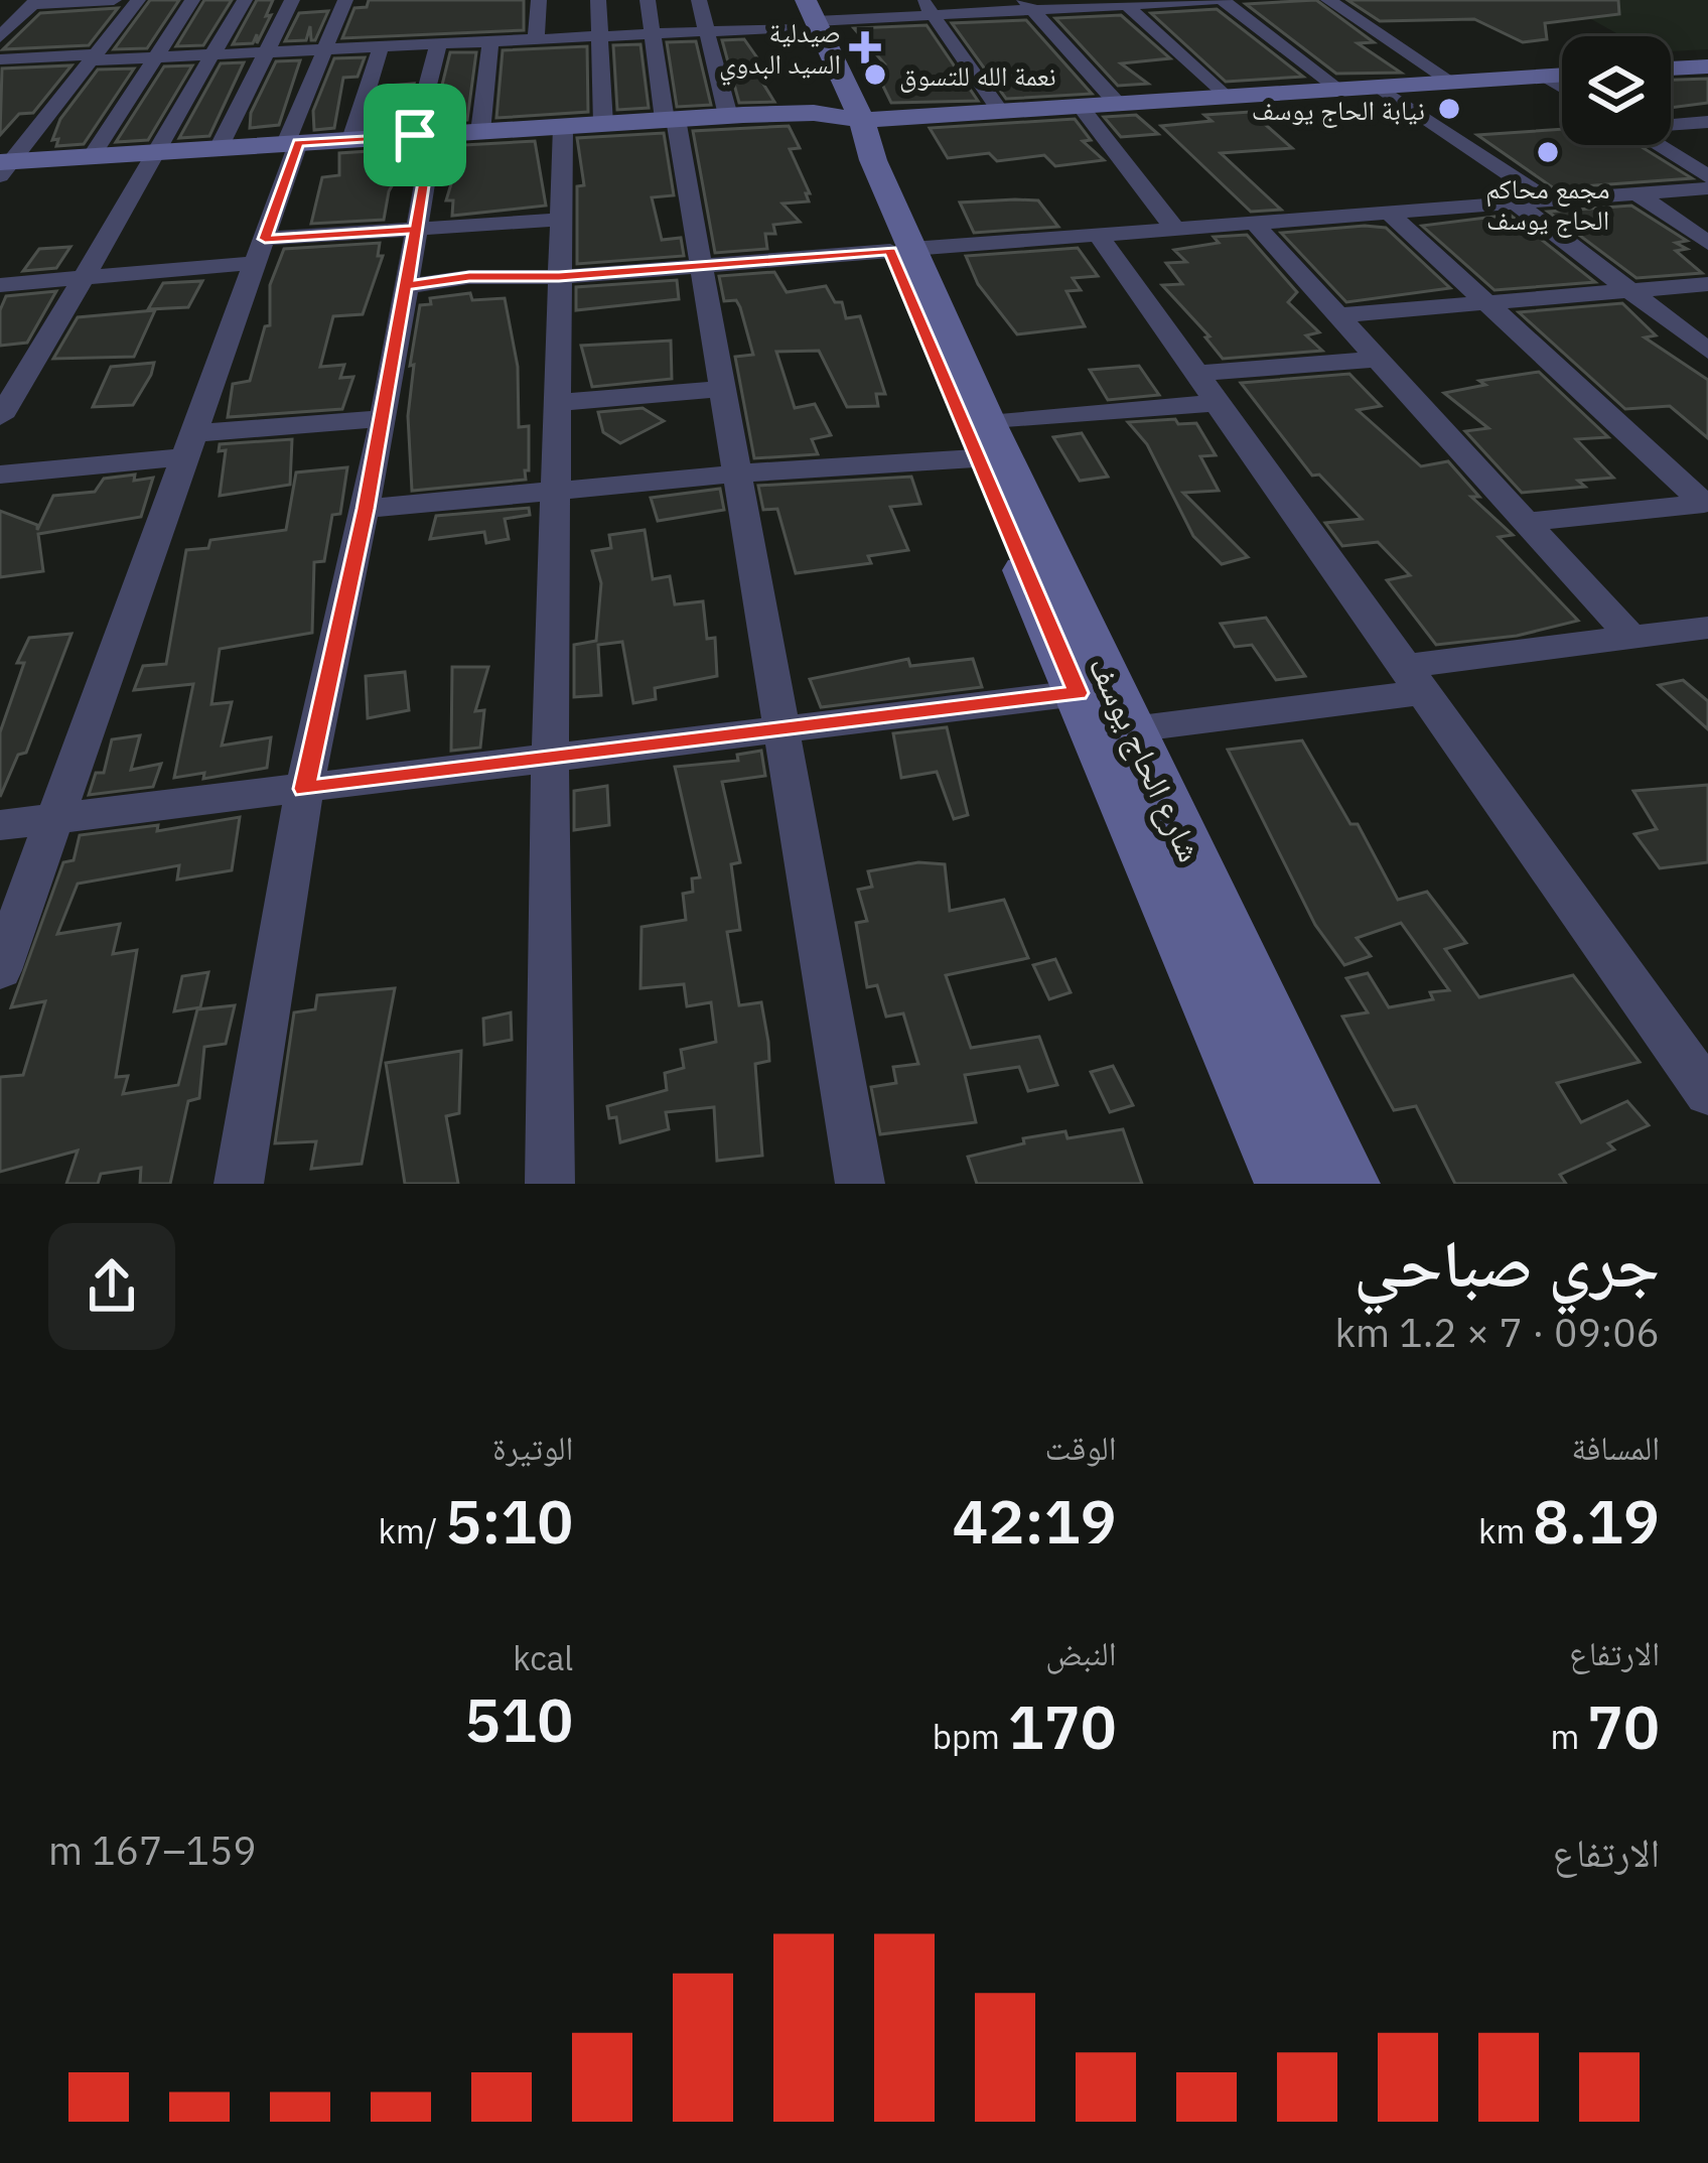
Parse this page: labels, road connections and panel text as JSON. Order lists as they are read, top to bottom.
{
  "streets": {
    "main road": ["شارع الحاج يوسف"]
  },
  "places": {
    "health": ["صيدلية السيد البدوي"],
    "other": ["نعمة الله للتسوق", "نيابة الحاج يوسف", "مجمع محاكم الحاج يوسف"]
  },
  "page": {
    "heading": ["جري صباحي", "09:06 · 7 × 1.2 km"],
    "stats": [
      ["المسافة", "8.19 km"],
      ["الوقت", "42:19"],
      ["الوتيرة", "5:10 /km"],
      ["الارتفاع", "70 m"],
      ["النبض", "170 bpm"],
      ["kcal", "510"]
    ],
    "chart": ["الارتفاع", "159–167 m"]
  }
}
